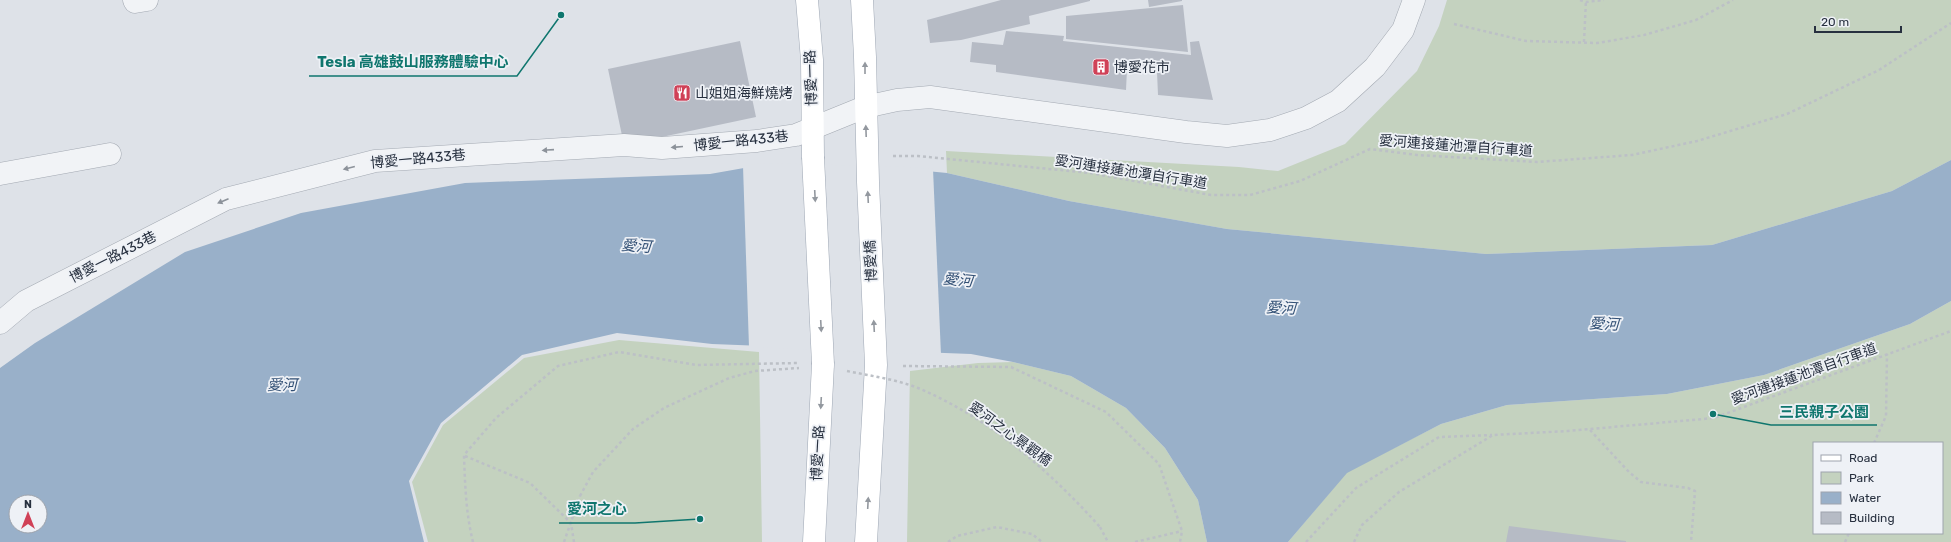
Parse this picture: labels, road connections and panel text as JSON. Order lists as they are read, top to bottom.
{
  "streets": {
    "main road": ["博愛一路", "博愛橋"],
    "street": ["博愛一路433巷"],
    "path": ["愛河連接蓮池潭自行車道", "愛河之心景觀橋"]
  },
  "crossings": [
    ["博愛一路", "博愛一路433巷"],
    ["博愛一路", "愛河之心景觀橋"],
    ["博愛一路433巷", "博愛橋"]
  ],
  "one_way": ["博愛一路", "博愛一路433巷", "博愛橋"],
  "water": ["愛河"],
  "places": {
    "other": ["Tesla 高雄鼓山服務體驗中心", "三民親子公園", "愛河之心"],
    "building": ["博愛花市"],
    "restaurant": ["山姐姐海鮮燒烤"]
  },
  "legend": [
    "Road",
    "Park",
    "Water",
    "Building"
  ],
  "scale_bar": "20 m",
  "north": "top"
}
